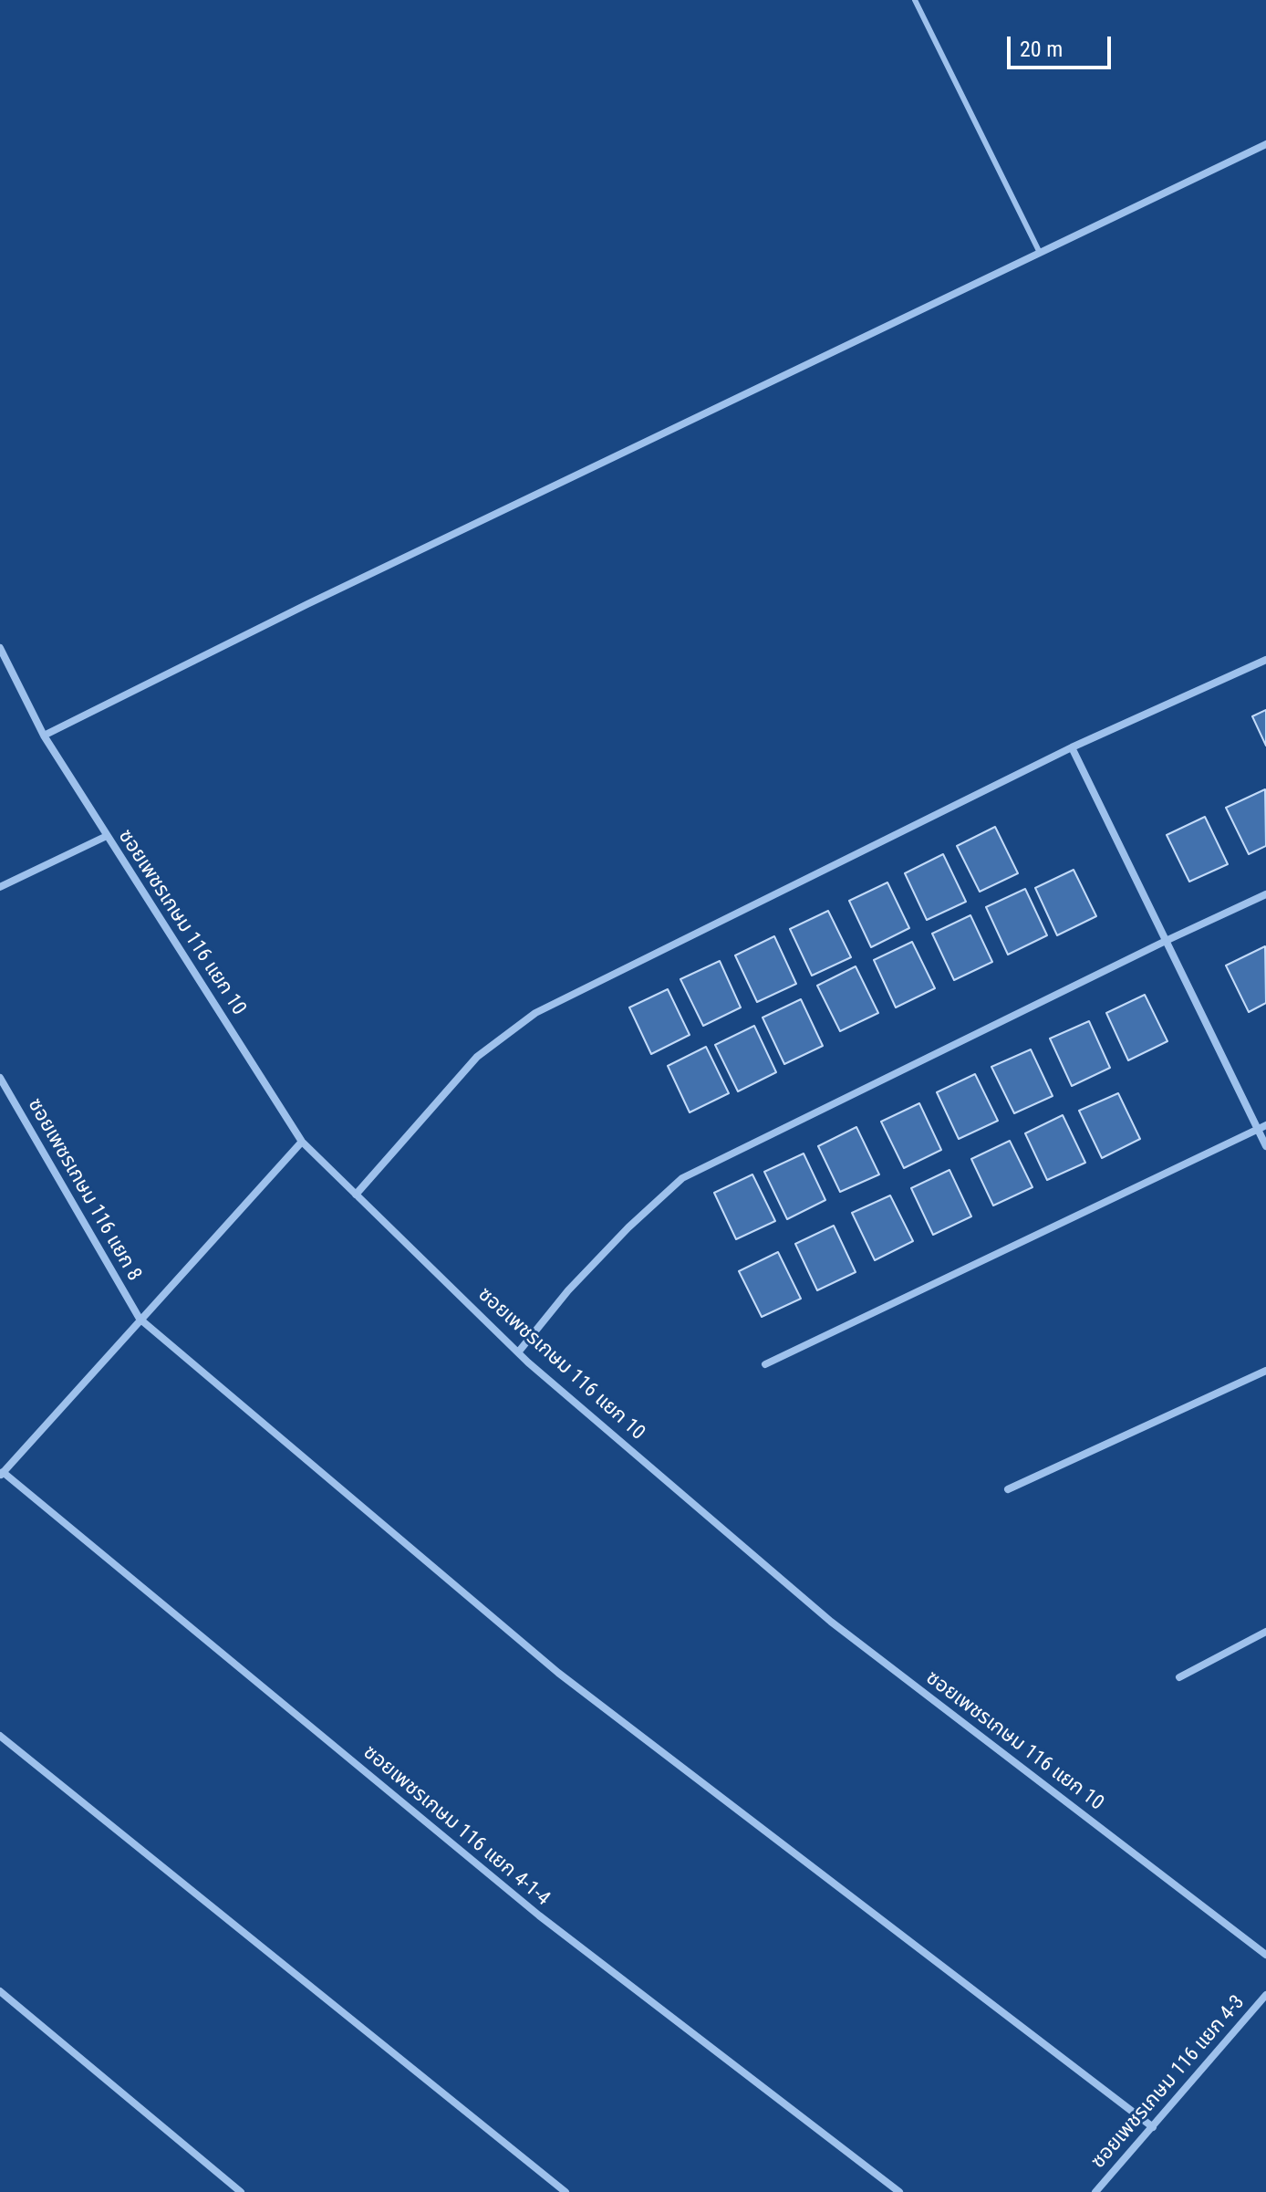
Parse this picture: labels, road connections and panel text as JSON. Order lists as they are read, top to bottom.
{
  "streets": {
    "street": [
      "ซอยเพชรเกษม 116 แยก 10",
      "ซอยเพชรเกษม 116 แยก 8",
      "ซอยเพชรเกษม 116 แยก 4-1-4",
      "ซอยเพชรเกษม 116 แยก 4-3"
    ]
  },
  "crossings": [
    ["ซอยเพชรเกษม 116 แยก 8", "ซอยเพชรเกษม 116 แยก 4-3"]
  ],
  "scale_bar": "20 m"
}
